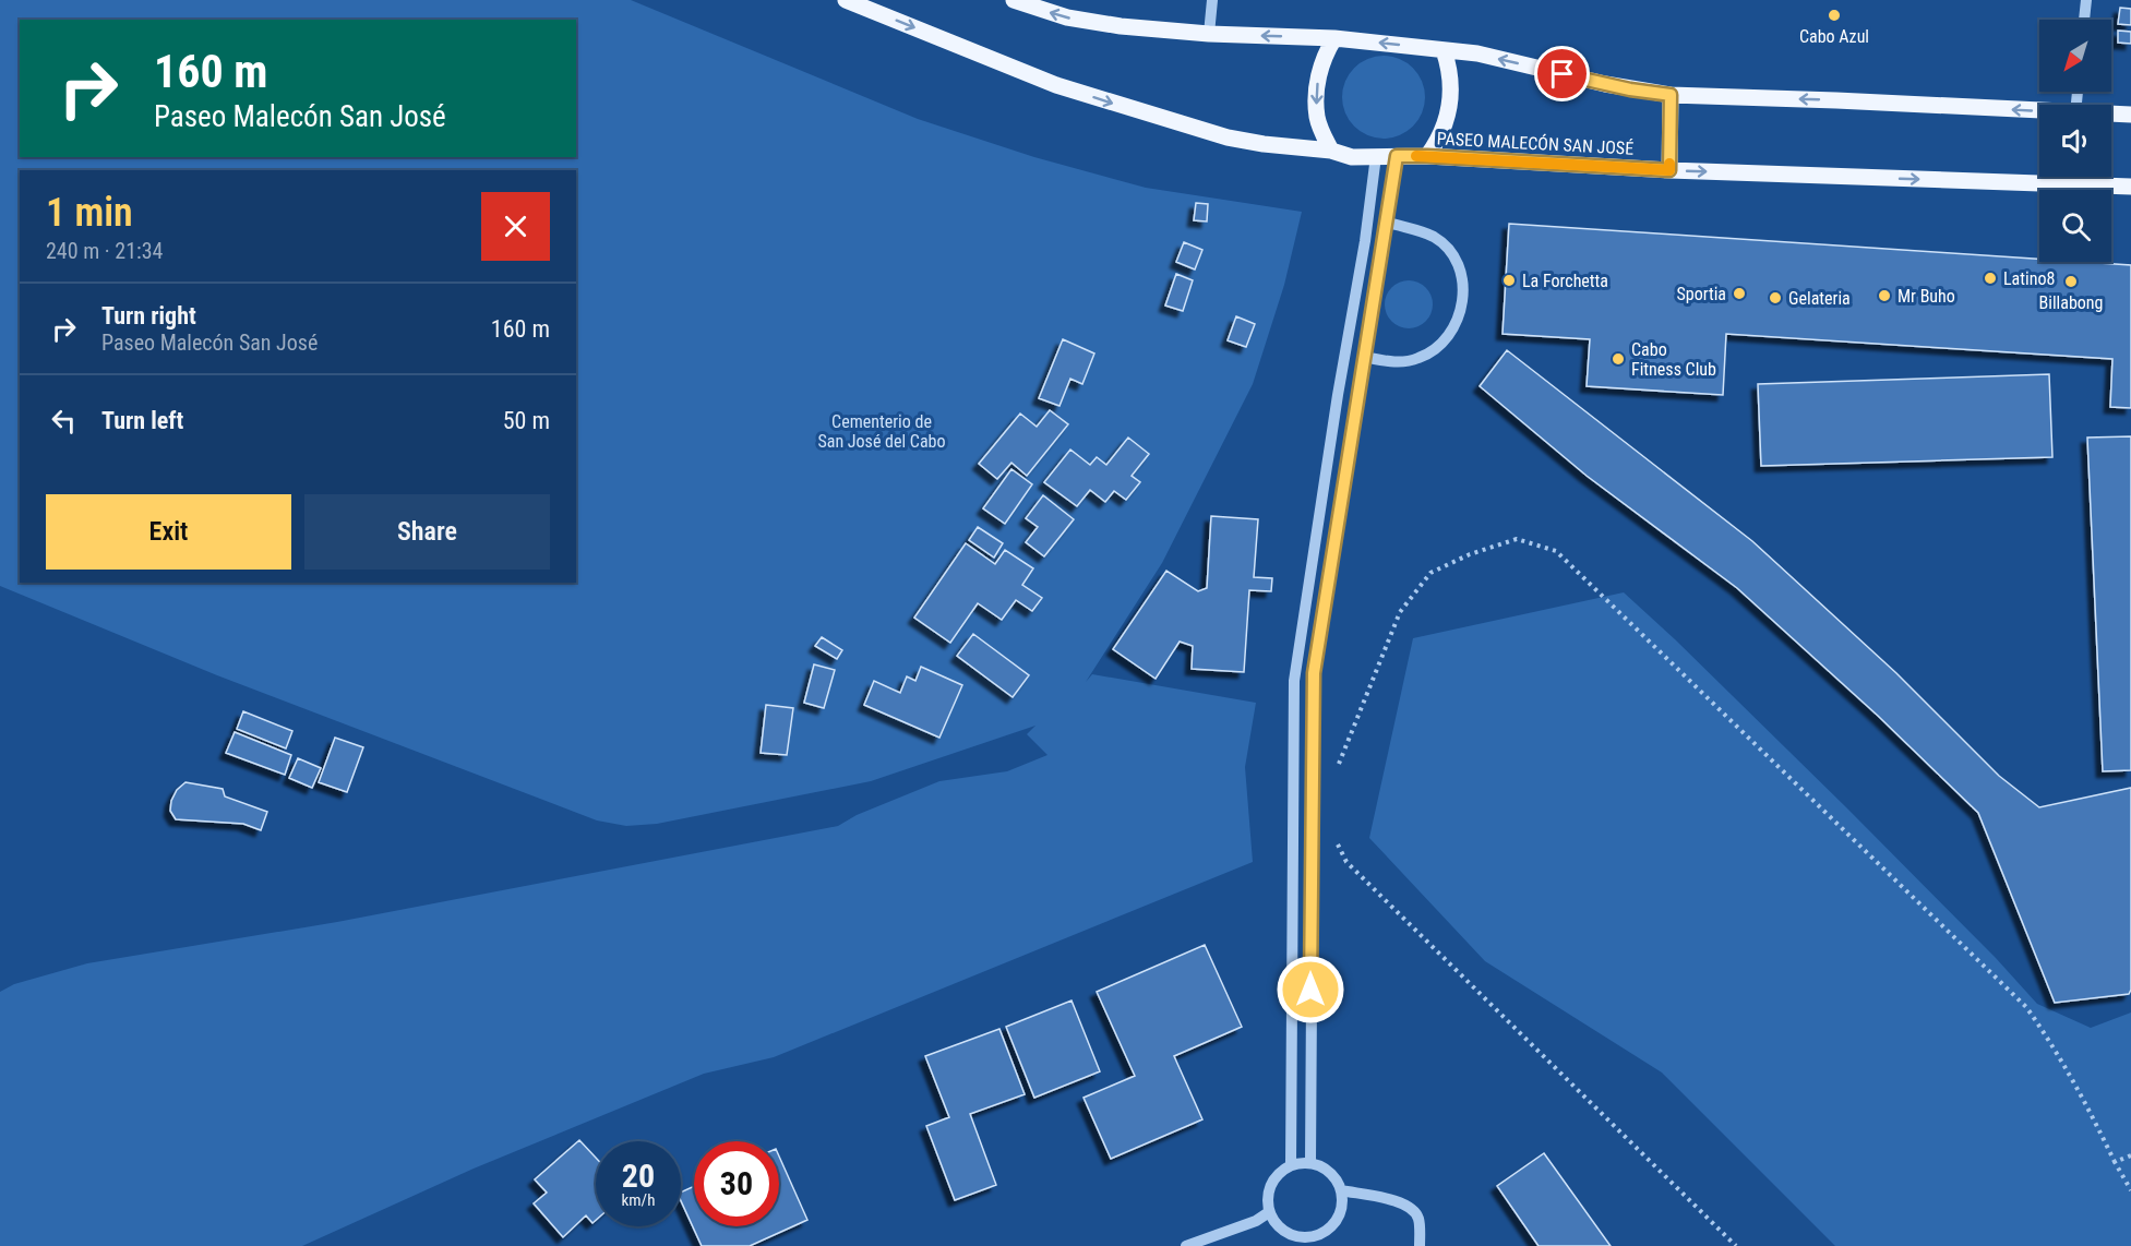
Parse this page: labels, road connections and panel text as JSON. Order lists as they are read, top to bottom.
{
  "streets": {
    "main road": ["PASEO MALECÓN SAN JOSÉ"]
  },
  "parks": ["Cementerio de San José del Cabo"],
  "places": [
    "Cabo Azul",
    "Latino8",
    "La Forchetta",
    "Billabong",
    "Sportia",
    "Mr Buho",
    "Gelateria",
    "Cabo Fitness Club"
  ],
  "north": "bottom left",
  "page": {
    "turn": ["160 m", "Paseo Malecón San José"],
    "heading": ["1 min", "240 m · 21:34"],
    "list": [
      {
        "name": "Turn right",
        "note": "Paseo Malecón San José",
        "value": "160 m"
      },
      {
        "name": "Turn left",
        "value": "50 m"
      }
    ],
    "buttons": ["Exit", "Share"],
    "speed": "20 km/h",
    "limit": "30"
  }
}
